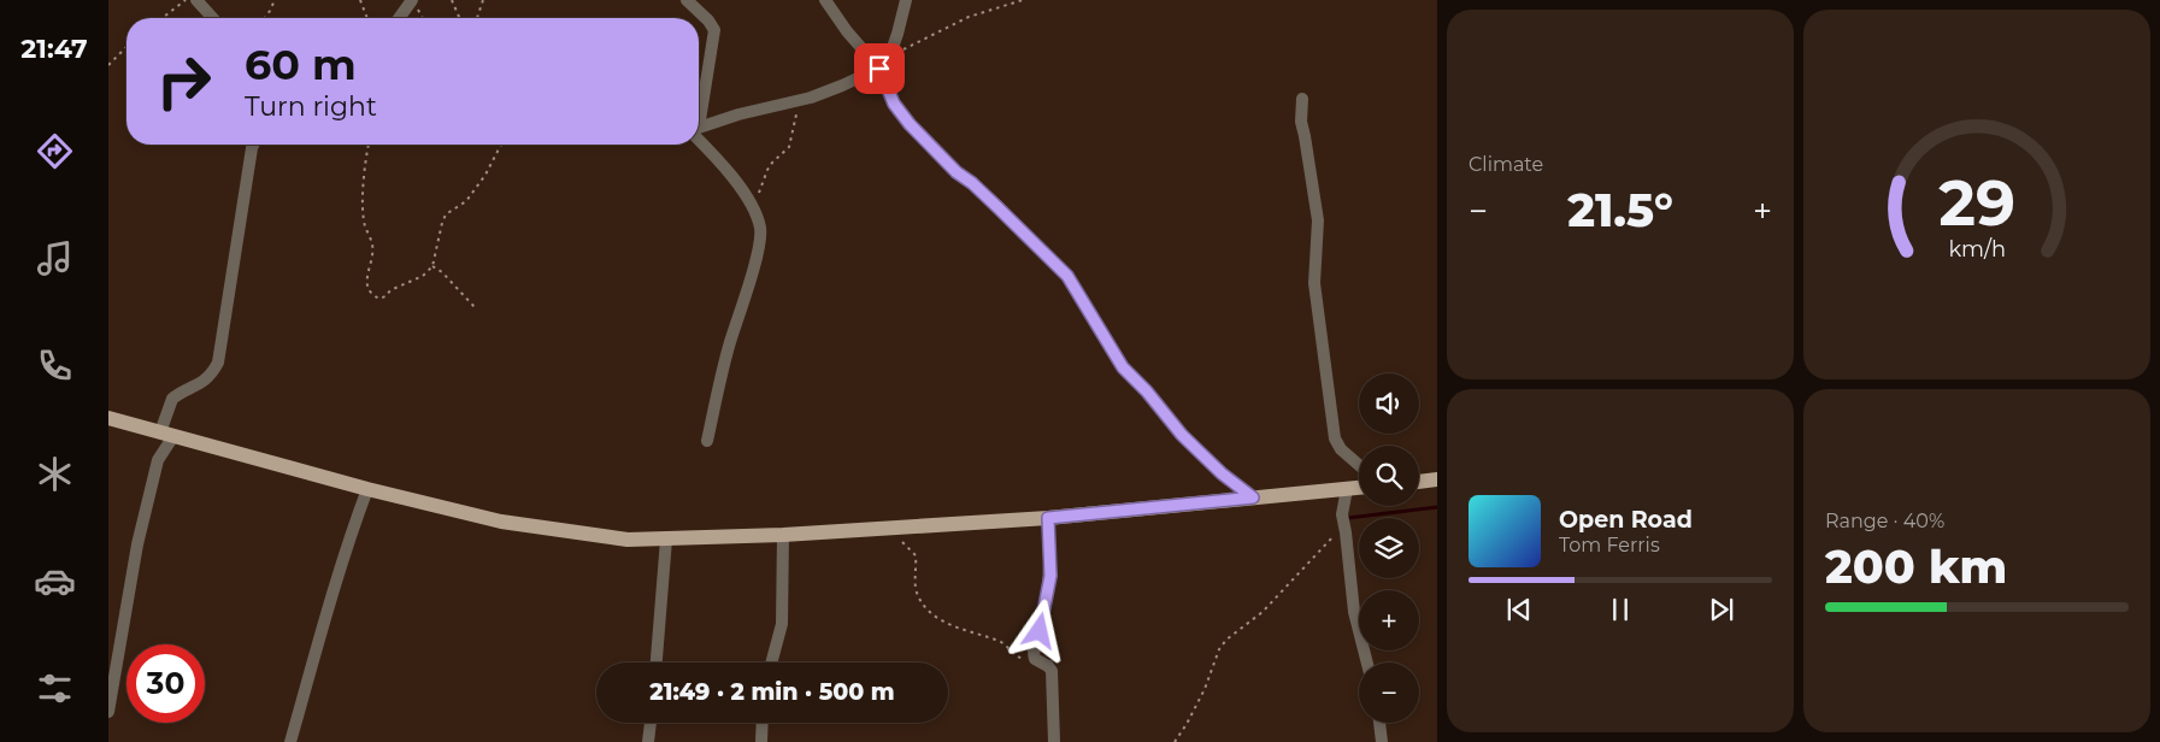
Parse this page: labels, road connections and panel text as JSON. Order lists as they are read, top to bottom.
{
  "page": {
    "tabs": "21:47",
    "tile": [
      "Climate",
      ["Range · 40%", "200 km"]
    ],
    "turn": ["60 m", "Turn right"],
    "heat": ["−", "21.5°", "+"],
    "map_buttons": ["+", "−"],
    "song": ["Open Road", "Tom Ferris"],
    "limit": "30",
    "trip": "21:49 · 2 min · 500 m",
    "gauge": ["29", "km/h"]
  }
}
